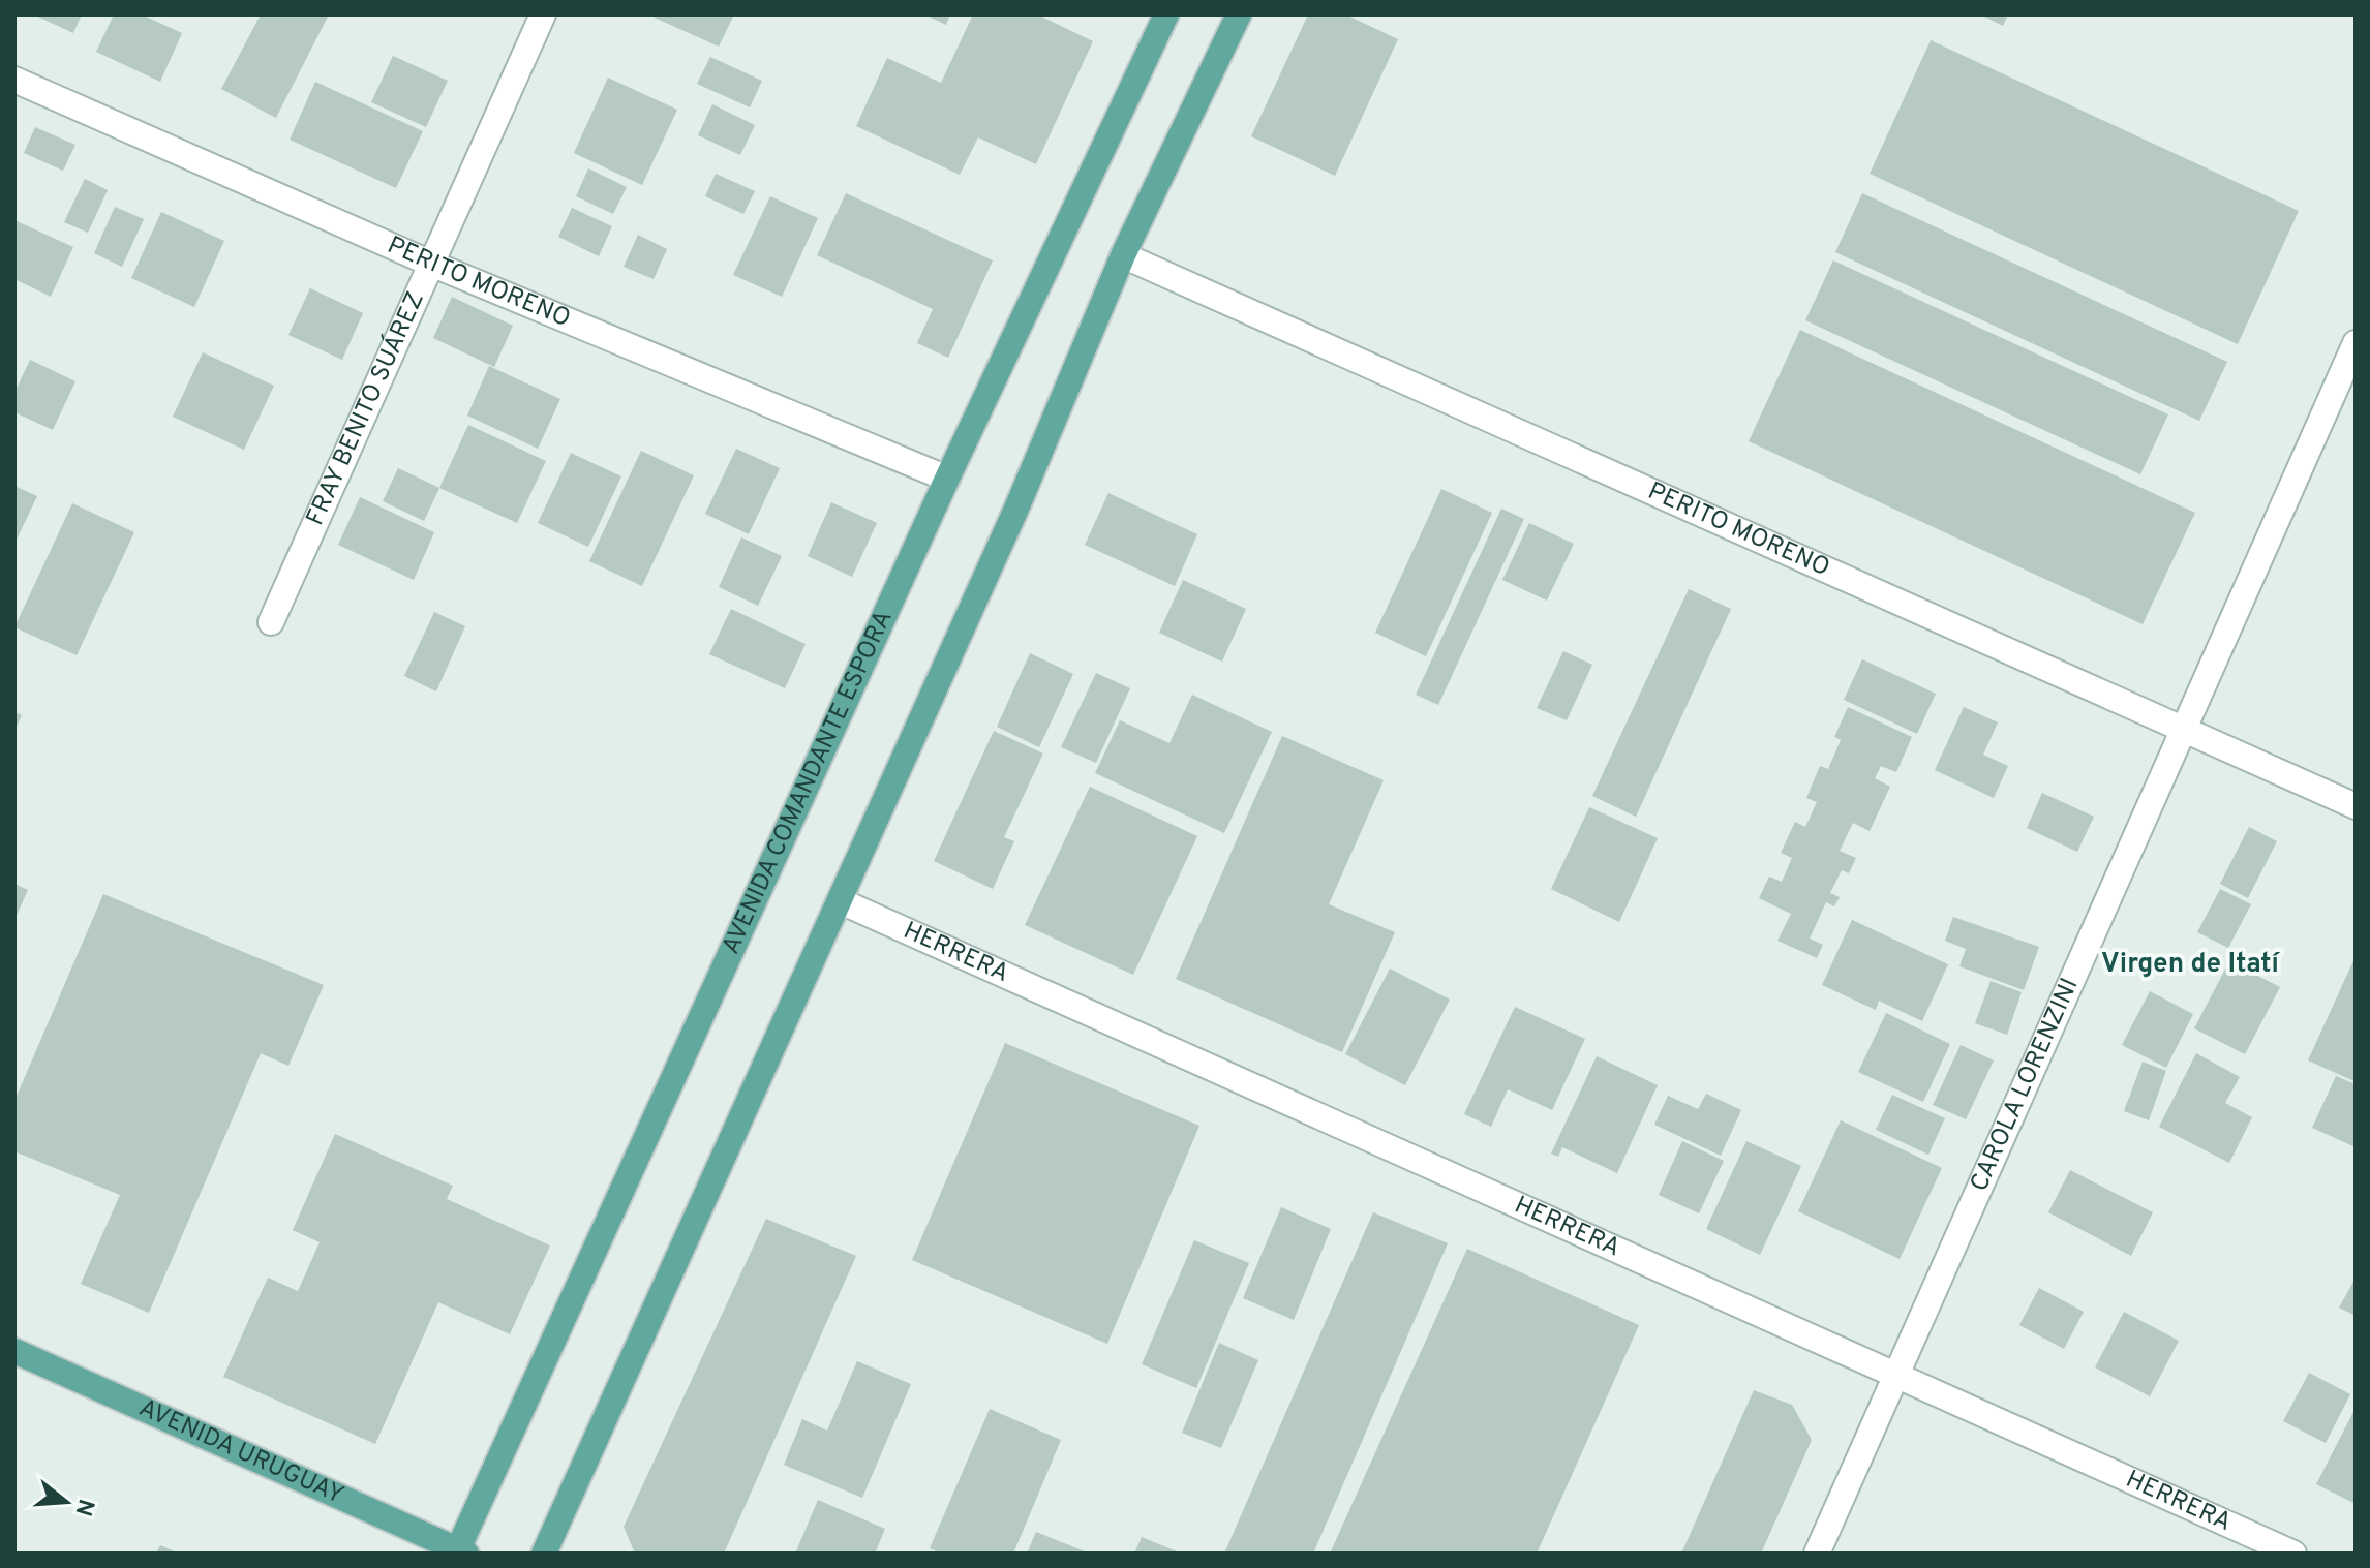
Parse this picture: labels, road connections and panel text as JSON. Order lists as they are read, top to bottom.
{
  "streets": {
    "main road": ["AVENIDA COMANDANTE ESPORA", "AVENIDA URUGUAY"],
    "street": [
      "PERITO MORENO",
      "FRAY BENITO SUÁREZ",
      "HERRERA",
      "CAROLA LORENZINI"
    ]
  },
  "crossings": [
    ["PERITO MORENO", "FRAY BENITO SUÁREZ"],
    ["PERITO MORENO", "AVENIDA COMANDANTE ESPORA"],
    ["PERITO MORENO", "CAROLA LORENZINI"],
    ["AVENIDA COMANDANTE ESPORA", "AVENIDA URUGUAY"],
    ["HERRERA", "CAROLA LORENZINI"]
  ],
  "districts": ["Virgen de Itatí"],
  "north": "right"
}
